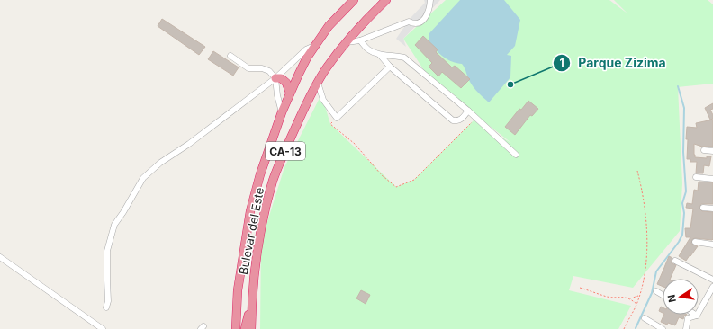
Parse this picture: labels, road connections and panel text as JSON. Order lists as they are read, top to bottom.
{
  "streets": {
    "highway": ["CA-13", "Bulevar del Este"]
  },
  "places": ["Parque Zizima"],
  "north": "left"
}
